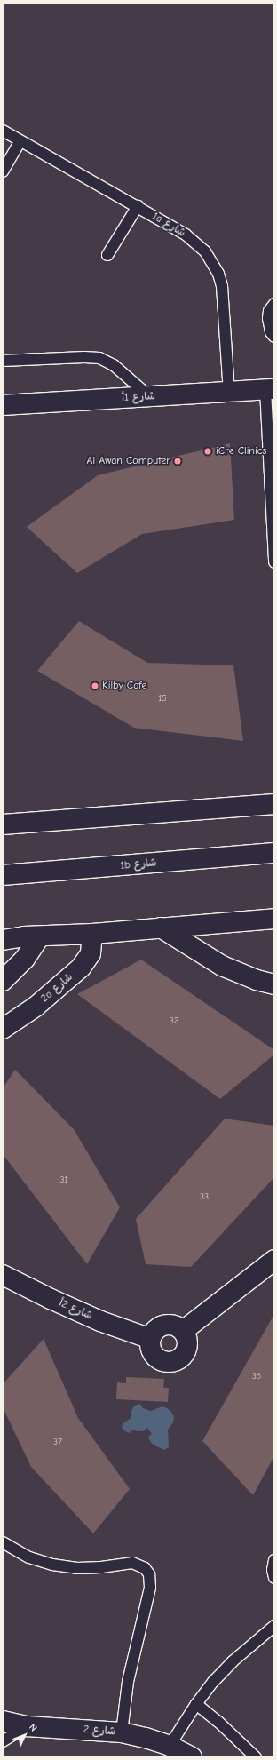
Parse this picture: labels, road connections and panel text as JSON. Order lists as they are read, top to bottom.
{
  "streets": {
    "street": [
      "شارع 1أ",
      "1b شارع",
      "2a شارع",
      "شارع 2أ",
      "شارع 2"
    ],
    "lane": ["1a شارع"]
  },
  "crossings": [
    ["1a شارع", "شارع 1أ"]
  ],
  "places": ["iCre Clinics", "Al Awan Computer", "Kilby Cafe"],
  "house_numbers": [
    "15",
    "32",
    "31",
    "33",
    "36",
    "37"
  ],
  "north": "top right"
}
